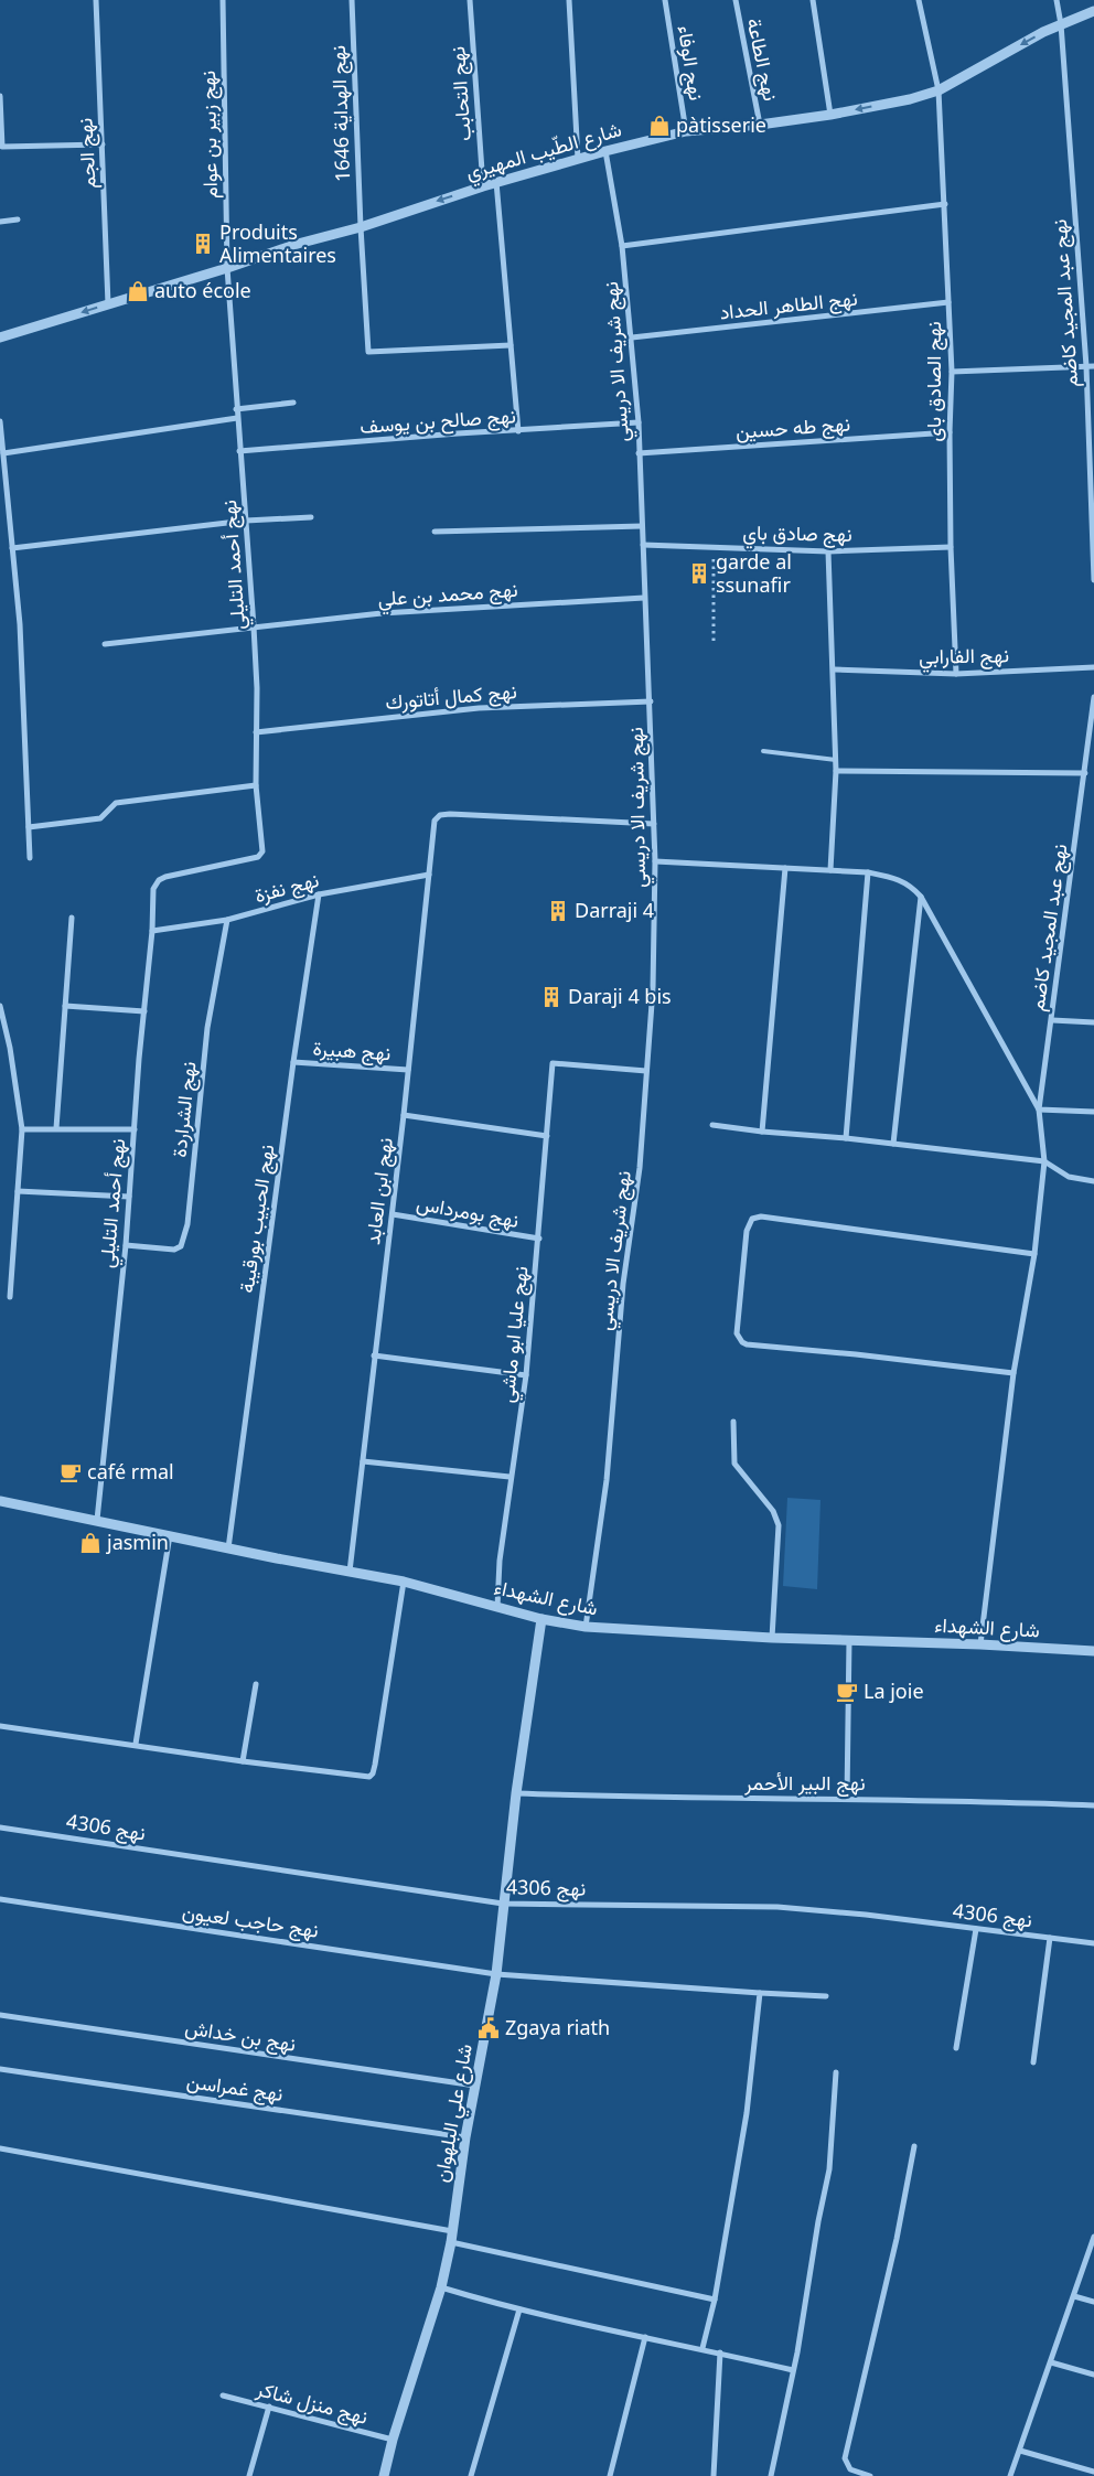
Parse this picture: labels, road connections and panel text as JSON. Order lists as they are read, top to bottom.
{
  "streets": {
    "street": [
      "نهج الطاعة",
      "نهج الوفاء",
      "نهج التحابب",
      "نهج الهداية 1646",
      "نهج زبير بن عوام",
      "شارع الطّيب المهيري",
      "نهج الجم",
      "نهج عبد المجيد كاضم",
      "نهج الطاهر الحداد",
      "نهج شريف الا دريسي",
      "نهج الصادق باى",
      "نهج صالح بن يوسف",
      "نهج طه حسين",
      "نهج صادق باي",
      "نهج أحمد التليلي",
      "نهج محمد بن علي",
      "نهج الفارابي",
      "نهج كمال أتاتورك",
      "نهج نفزة",
      "نهج هبيرة",
      "نهج الشراردة",
      "نهج ابن العابد",
      "نهج بومرداس",
      "نهج الحبيب بورقيبة",
      "نهج عليا ابو ماشي",
      "شارع الشهداء",
      "نهج البير الأحمر",
      "نهج 4306",
      "نهج حاجب لعيون",
      "نهج بن خداش",
      "نهج غمراسن",
      "شارع علي البلهوان",
      "نهج منزل شاكر"
    ]
  },
  "crossings": [
    ["نهج الطاعة", "شارع الطّيب المهيري"],
    ["نهج الوفاء", "شارع الطّيب المهيري"],
    ["نهج التحابب", "شارع الطّيب المهيري"],
    ["نهج الهداية 1646", "شارع الطّيب المهيري"],
    ["نهج زبير بن عوام", "شارع الطّيب المهيري"],
    ["نهج زبير بن عوام", "نهج أحمد التليلي"],
    ["شارع الطّيب المهيري", "نهج الجم"],
    ["شارع الطّيب المهيري", "نهج عبد المجيد كاضم"],
    ["شارع الطّيب المهيري", "نهج شريف الا دريسي"],
    ["شارع الطّيب المهيري", "نهج الصادق باى"],
    ["شارع الطّيب المهيري", "نهج أحمد التليلي"],
    ["نهج عبد المجيد كاضم", "شارع الشهداء"],
    ["نهج الطاهر الحداد", "نهج شريف الا دريسي"],
    ["نهج الطاهر الحداد", "نهج الصادق باى"],
    ["نهج شريف الا دريسي", "نهج صالح بن يوسف"],
    ["نهج شريف الا دريسي", "نهج طه حسين"],
    ["نهج شريف الا دريسي", "نهج صادق باي"],
    ["نهج شريف الا دريسي", "نهج محمد بن علي"],
    ["نهج شريف الا دريسي", "نهج كمال أتاتورك"],
    ["نهج شريف الا دريسي", "نهج ابن العابد"],
    ["نهج شريف الا دريسي", "نهج عليا ابو ماشي"],
    ["نهج شريف الا دريسي", "شارع الشهداء"],
    ["نهج الصادق باى", "نهج طه حسين"],
    ["نهج الصادق باى", "نهج صادق باي"],
    ["نهج الصادق باى", "نهج الفارابي"],
    ["نهج صالح بن يوسف", "نهج أحمد التليلي"],
    ["نهج أحمد التليلي", "نهج محمد بن علي"],
    ["نهج أحمد التليلي", "نهج كمال أتاتورك"],
    ["نهج أحمد التليلي", "نهج نفزة"],
    ["نهج أحمد التليلي", "نهج الشراردة"],
    ["نهج أحمد التليلي", "شارع الشهداء"],
    ["نهج نفزة", "نهج الشراردة"],
    ["نهج نفزة", "نهج ابن العابد"],
    ["نهج نفزة", "نهج الحبيب بورقيبة"],
    ["نهج هبيرة", "نهج ابن العابد"],
    ["نهج هبيرة", "نهج الحبيب بورقيبة"],
    ["نهج ابن العابد", "نهج بومرداس"],
    ["نهج ابن العابد", "شارع الشهداء"],
    ["نهج بومرداس", "نهج عليا ابو ماشي"],
    ["نهج الحبيب بورقيبة", "شارع الشهداء"],
    ["نهج عليا ابو ماشي", "شارع الشهداء"],
    ["شارع الشهداء", "شارع علي البلهوان"],
    ["نهج البير الأحمر", "شارع علي البلهوان"],
    ["نهج 4306", "شارع علي البلهوان"],
    ["نهج حاجب لعيون", "شارع علي البلهوان"],
    ["نهج بن خداش", "شارع علي البلهوان"],
    ["نهج غمراسن", "شارع علي البلهوان"],
    ["شارع علي البلهوان", "نهج منزل شاكر"]
  ],
  "one_way": ["شارع الطّيب المهيري"],
  "places": {
    "shop": ["pàtisserie", "auto école", "jasmin"],
    "building": [
      "Produits Alimentaires",
      "garde al ssunafir",
      "Darraji 4",
      "Daraji 4 bis"
    ],
    "cafe": ["café rmal", "La joie"],
    "public building": ["Zgaya riath"]
  }
}
